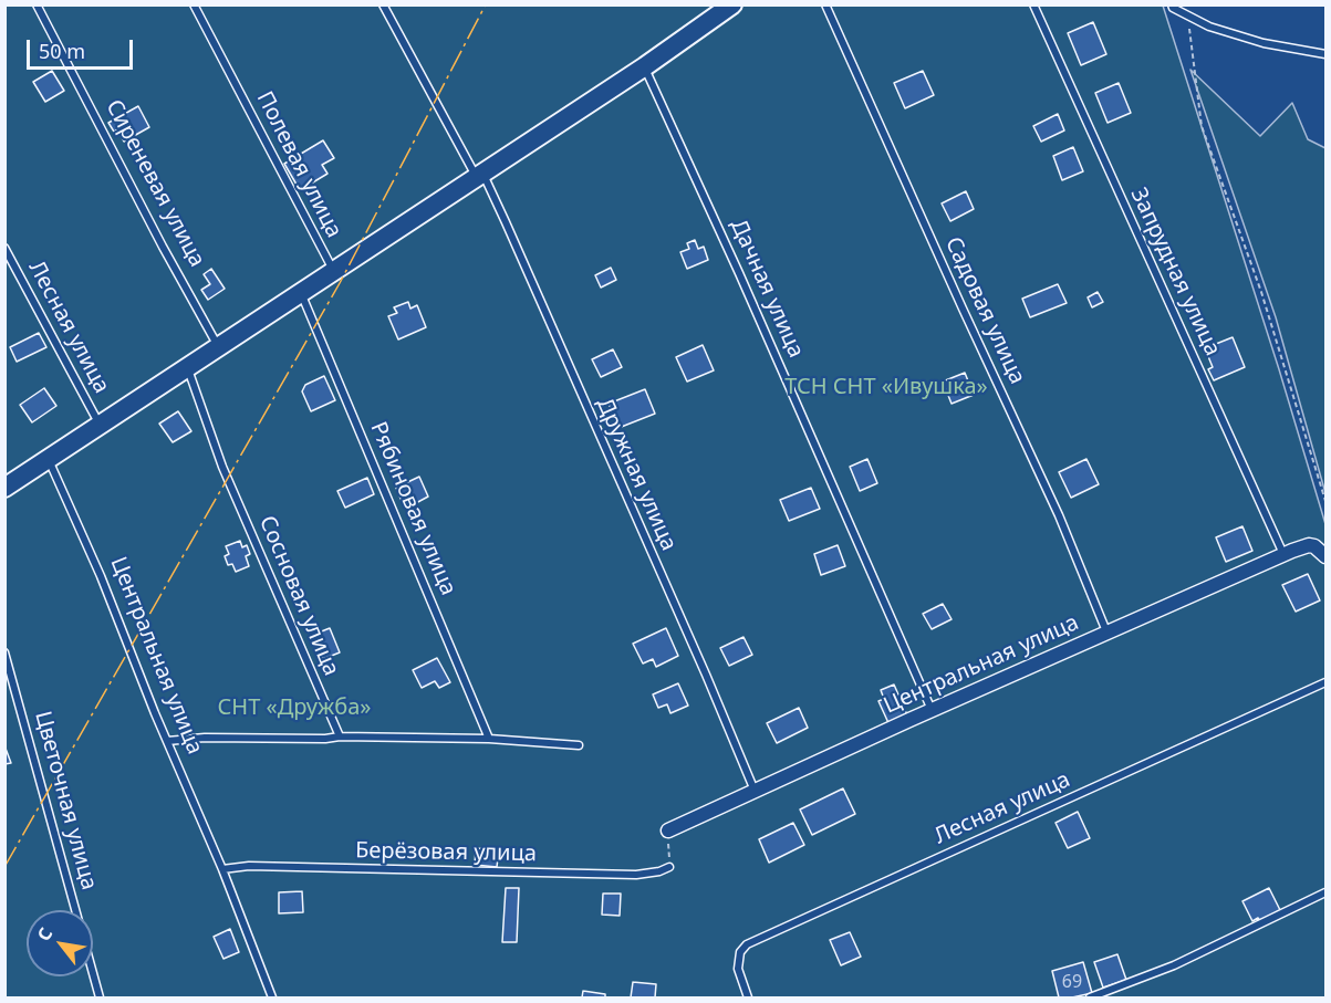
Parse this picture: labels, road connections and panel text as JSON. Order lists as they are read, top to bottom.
{
  "streets": {
    "street": ["Центральная улица"],
    "lane": [
      "Полевая улица",
      "Сиреневая улица",
      "Запрудная улица",
      "Дачная улица",
      "Садовая улица",
      "Лесная улица",
      "Дружная улица",
      "Рябиновая улица",
      "Сосновая улица",
      "Цветочная улица",
      "Берёзовая улица"
    ]
  },
  "crossings": [
    ["Запрудная улица", "Центральная улица"],
    ["Дачная улица", "Центральная улица"],
    ["Садовая улица", "Центральная улица"],
    ["Дружная улица", "Центральная улица"],
    ["Центральная улица", "Берёзовая улица"]
  ],
  "parks": ["ТСН СНТ «Ивушка»", "СНТ «Дружба»"],
  "house_numbers": ["69"],
  "scale_bar": "50 m",
  "north": "top left"
}
